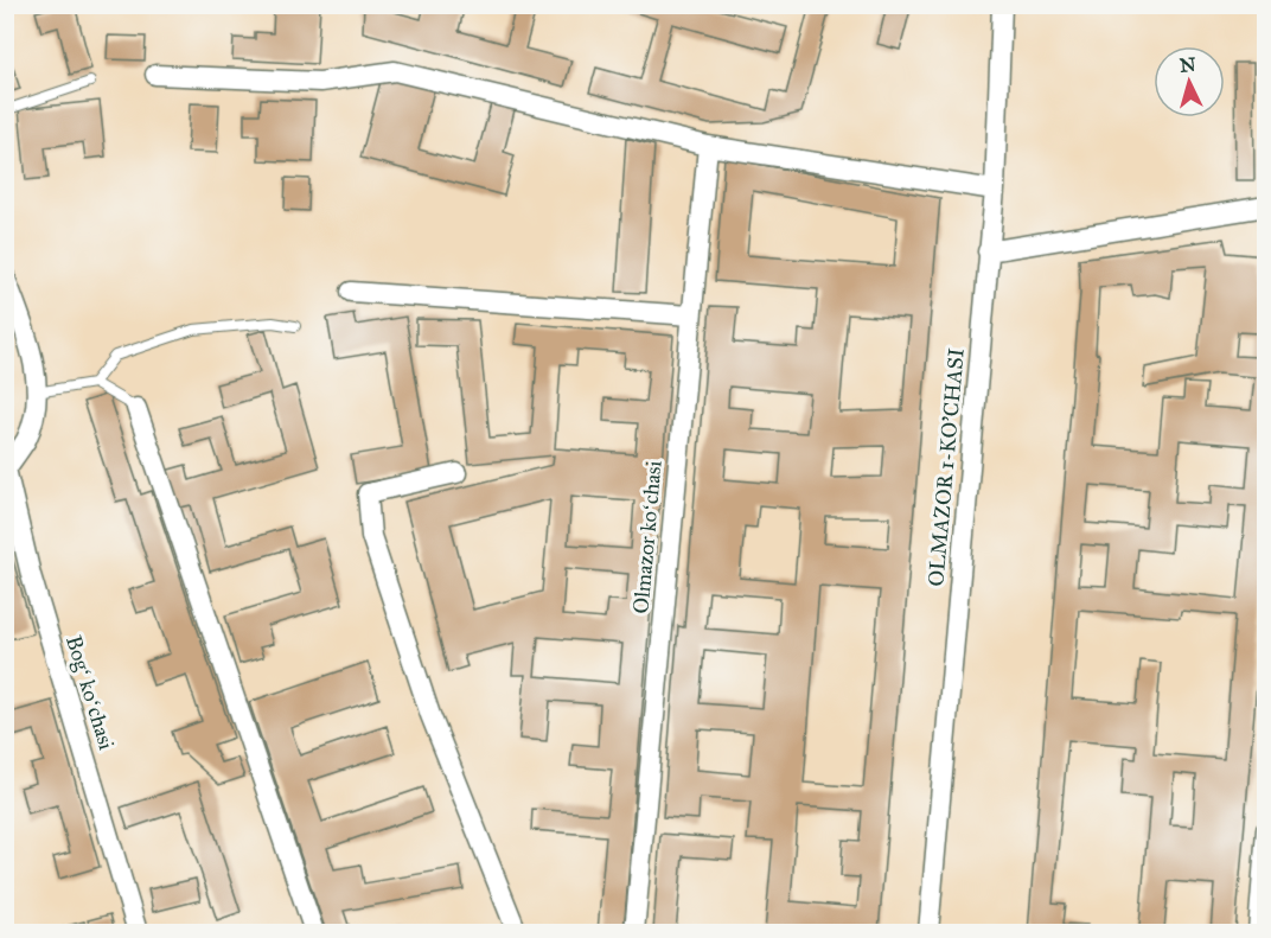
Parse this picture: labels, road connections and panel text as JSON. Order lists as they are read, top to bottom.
{
  "streets": {
    "street": ["OLMAZOR 1-KO'CHASI", "Olmazor koʻchasi", "Bogʻ koʻchasi"]
  },
  "north": "top"
}
